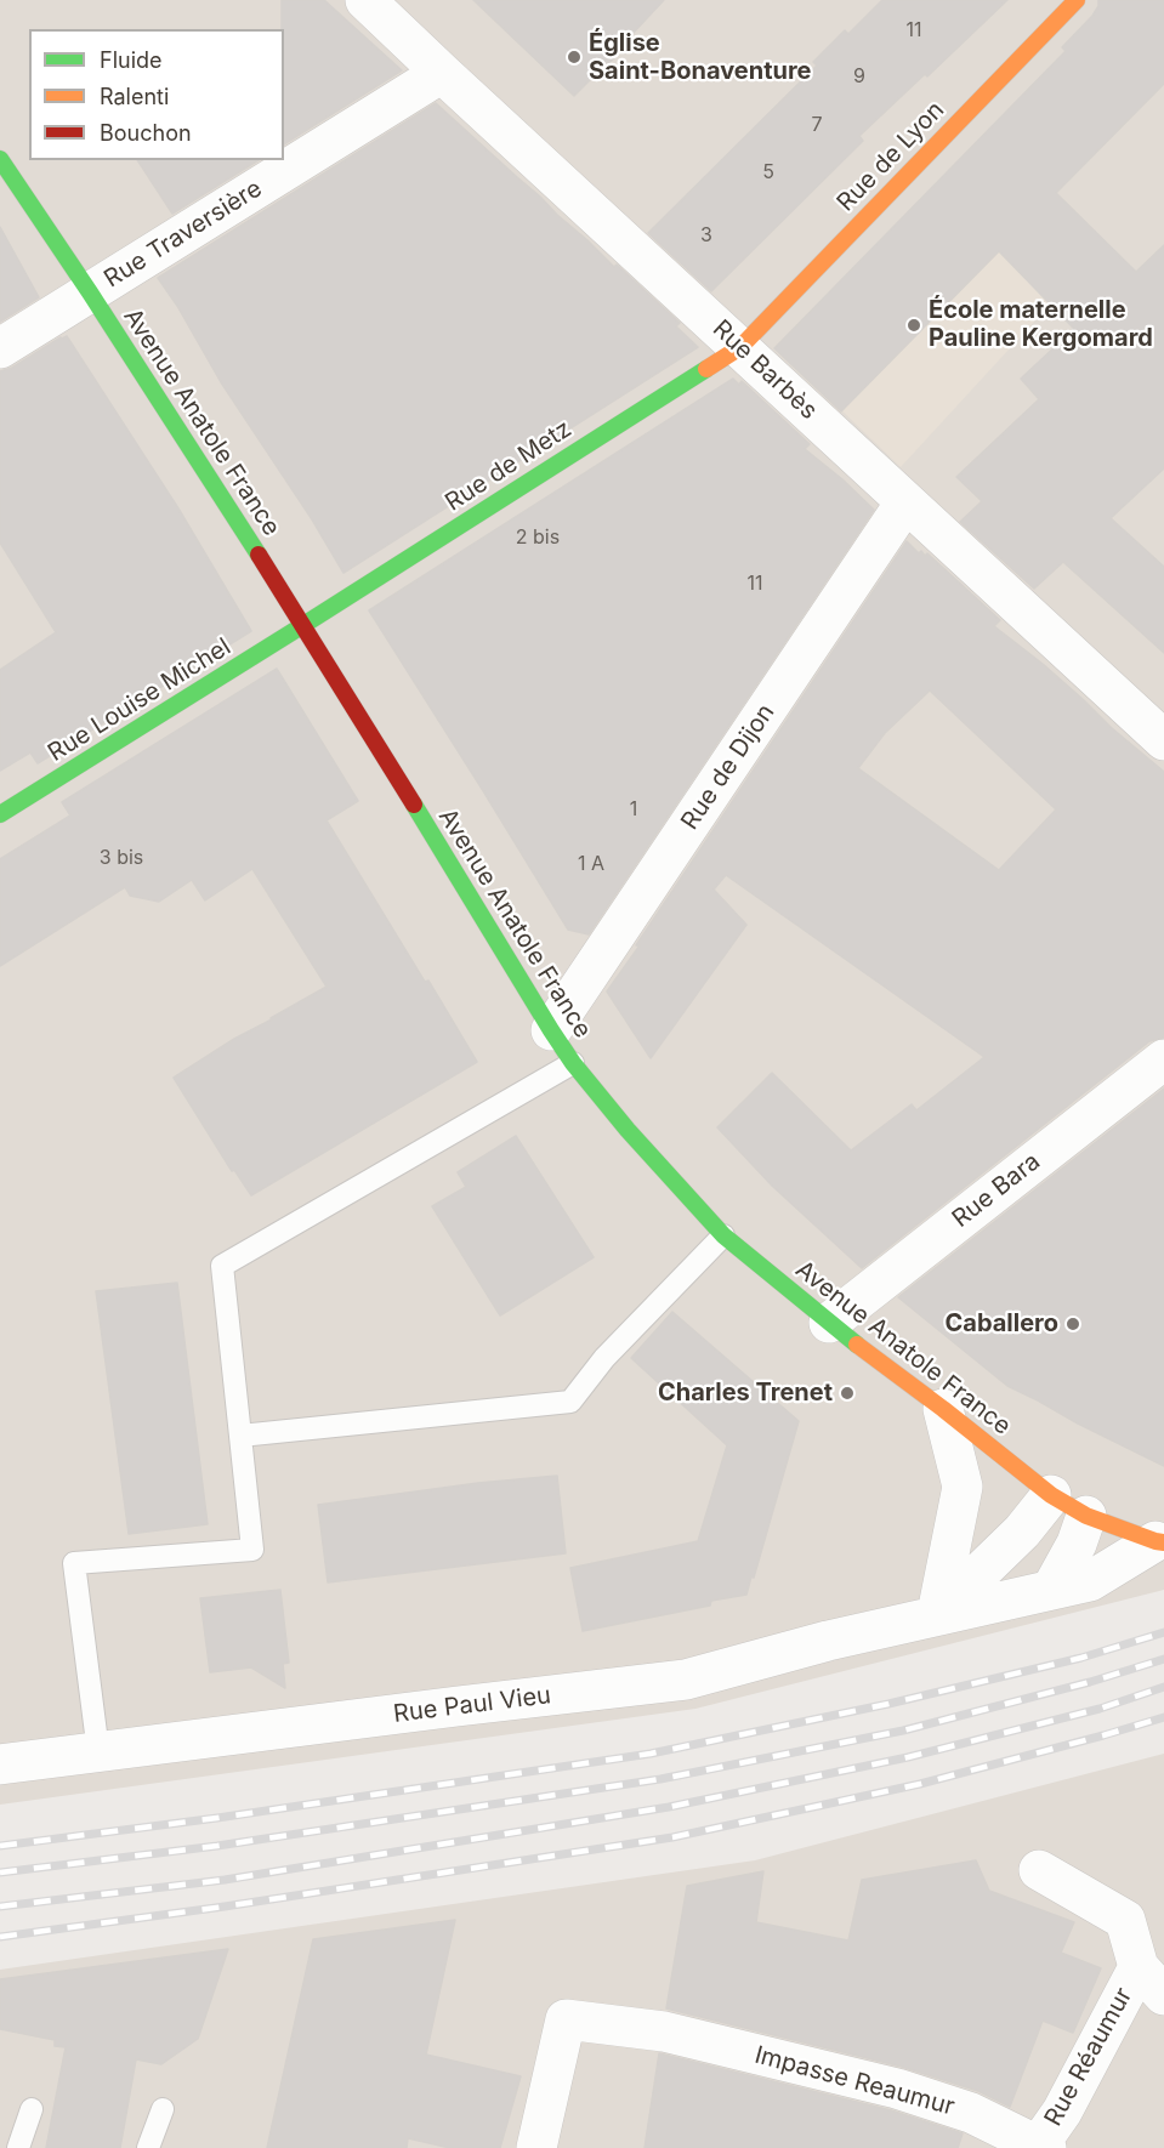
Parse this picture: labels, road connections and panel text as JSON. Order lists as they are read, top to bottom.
{
  "streets": {
    "main road": [
      "Rue de Lyon",
      "Avenue Anatole France",
      "Rue de Metz",
      "Rue Louise Michel"
    ],
    "street": [
      "Rue Traversière",
      "Rue Barbès",
      "Rue de Dijon",
      "Rue Bara",
      "Rue Paul Vieu",
      "Rue Réaumur",
      "Impasse Reaumur"
    ]
  },
  "crossings": [
    ["Rue de Lyon", "Rue Barbès"],
    ["Rue de Lyon", "Rue de Metz"],
    ["Rue Traversière", "Rue Barbès"],
    ["Rue Traversière", "Avenue Anatole France"],
    ["Rue Barbès", "Rue de Metz"],
    ["Rue Barbès", "Rue de Dijon"],
    ["Avenue Anatole France", "Rue de Metz"],
    ["Avenue Anatole France", "Rue Louise Michel"],
    ["Avenue Anatole France", "Rue de Dijon"],
    ["Avenue Anatole France", "Rue Bara"],
    ["Avenue Anatole France", "Rue Paul Vieu"],
    ["Rue de Metz", "Rue Louise Michel"],
    ["Rue Réaumur", "Impasse Reaumur"]
  ],
  "places": [
    "Église Saint-Bonaventure",
    "École maternelle Pauline Kergomard",
    "Caballero",
    "Charles Trenet"
  ],
  "house_numbers": [
    "11",
    "9",
    "7",
    "5",
    "3",
    "2 bis",
    "11",
    "1",
    "3 bis",
    "1 A"
  ],
  "legend": ["Fluide", "Ralenti", "Bouchon"]
}
